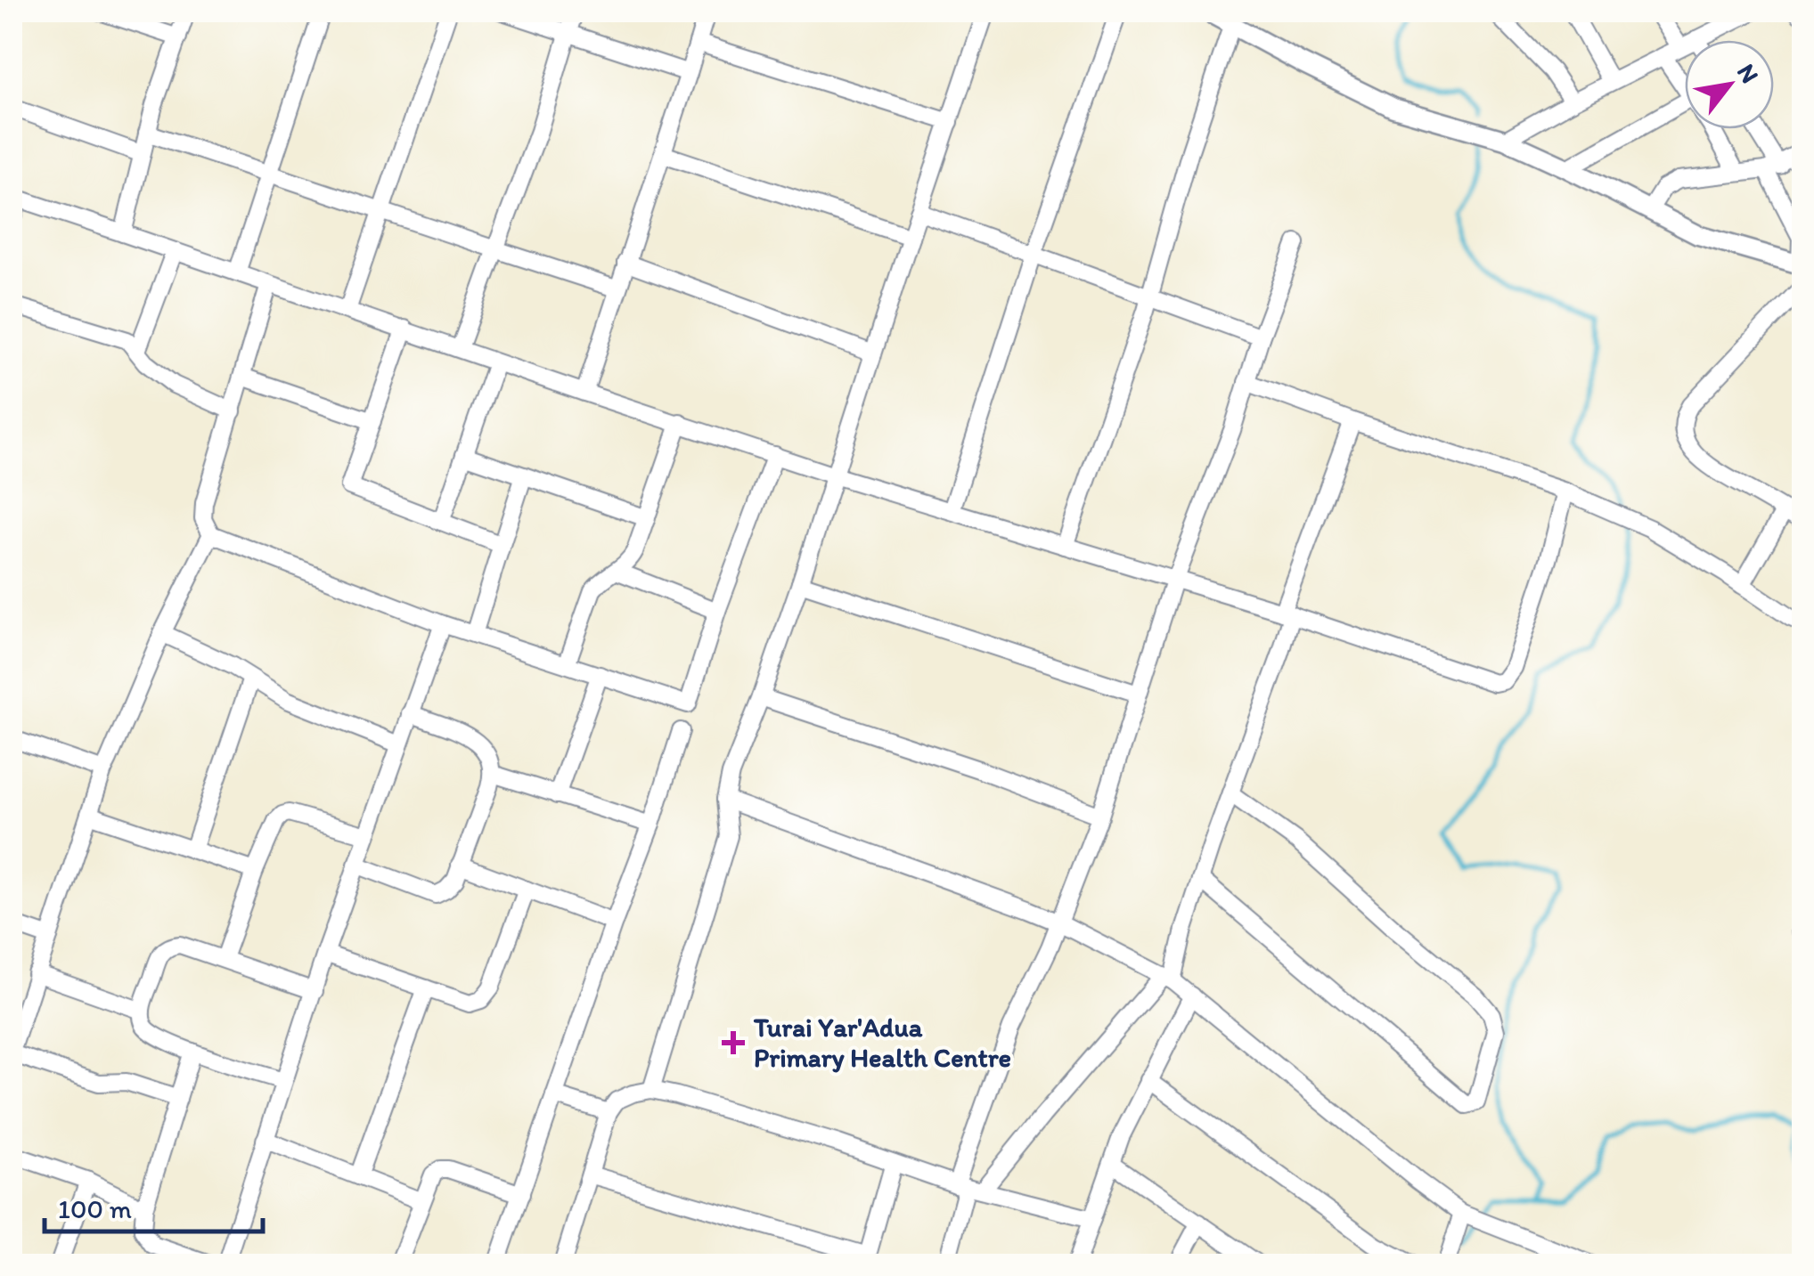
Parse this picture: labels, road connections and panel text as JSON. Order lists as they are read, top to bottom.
{
  "places": {
    "health": ["Turai Yar'Adua Primary Health Centre"]
  },
  "scale_bar": "100 m",
  "north": "top right"
}
